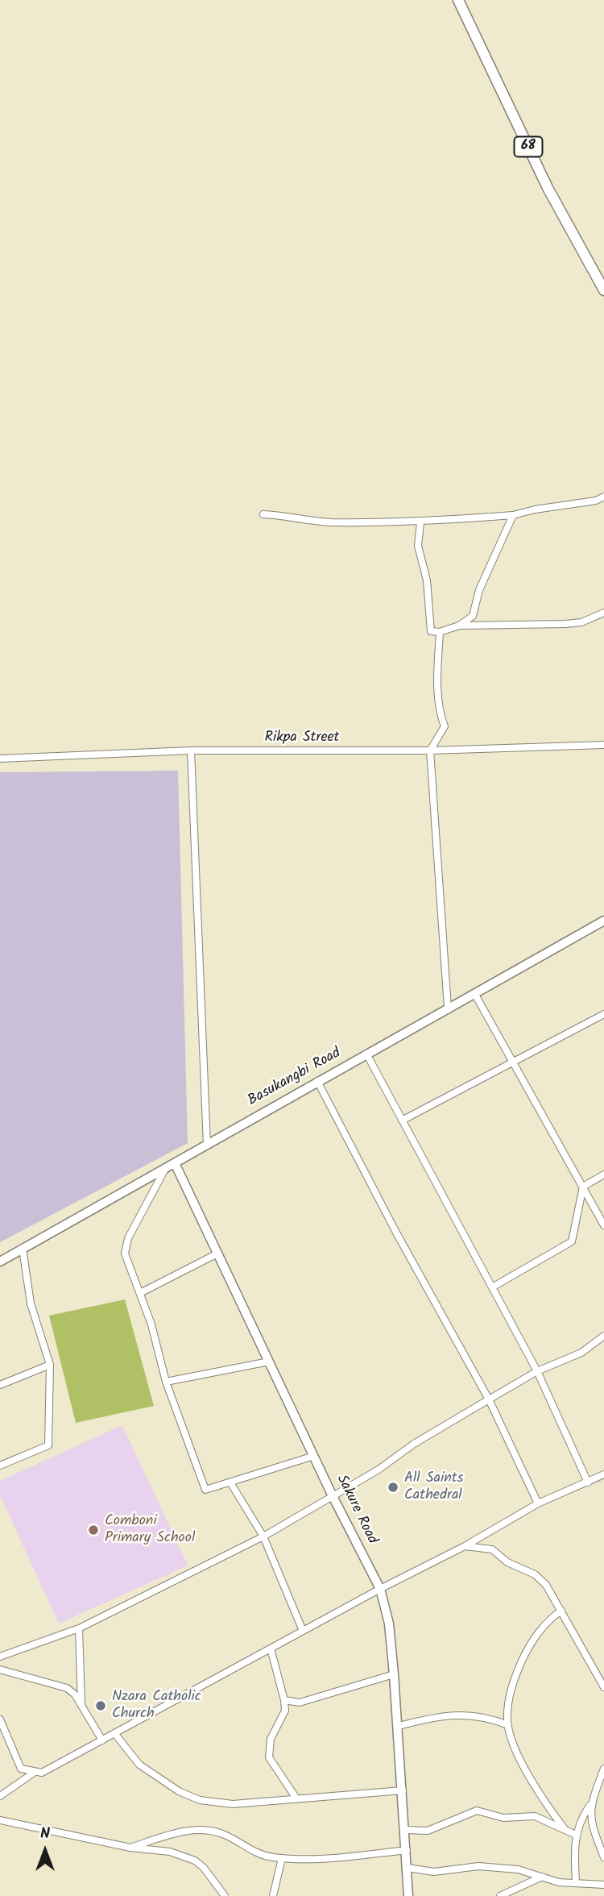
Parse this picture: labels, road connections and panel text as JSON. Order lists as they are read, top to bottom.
{
  "streets": {
    "main road": ["68"],
    "street": ["Rikpa Street", "Basukangbi Road", "Sakure Road"]
  },
  "crossings": [
    ["Basukangbi Road", "Sakure Road"]
  ],
  "places": ["All Saints Cathedral", "Comboni Primary School", "Nzara Catholic Church"],
  "north": "top"
}
